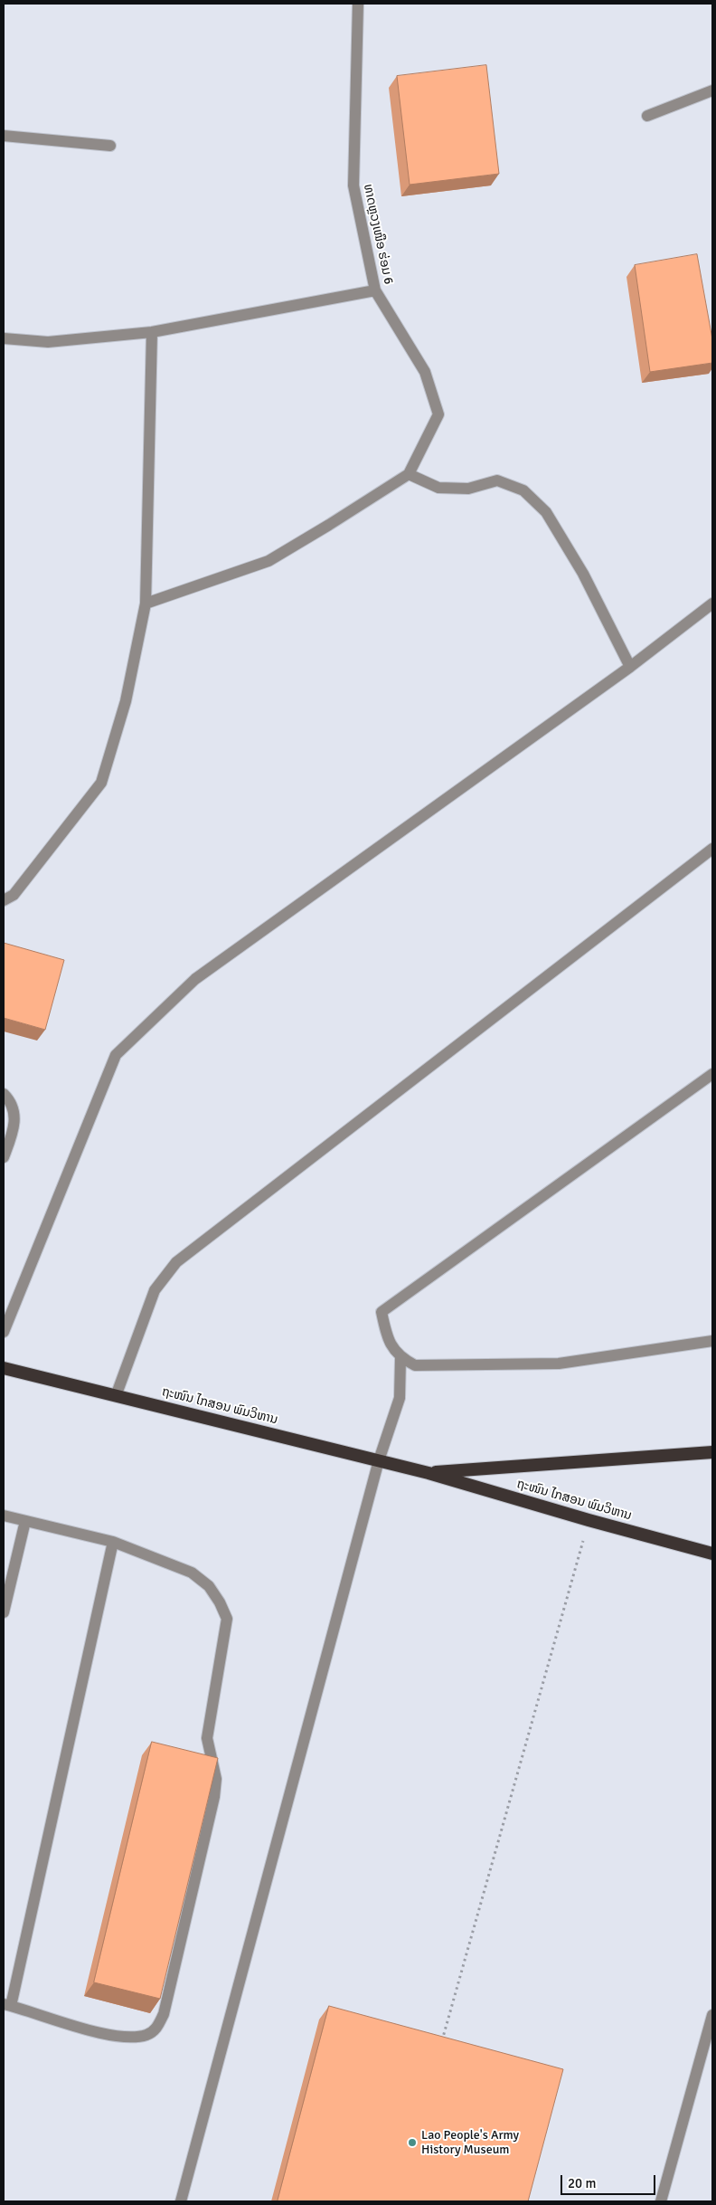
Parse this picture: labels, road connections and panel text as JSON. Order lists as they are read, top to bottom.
{
  "streets": {
    "highway": ["ຖະໜົນ ໄກສອນ ພົມວິຫານ"],
    "street": ["ທາດຫຼວງເໜືອ ຮ່ອມ 6"]
  },
  "places": ["Lao People's Army History Museum"],
  "scale_bar": "20 m"
}
